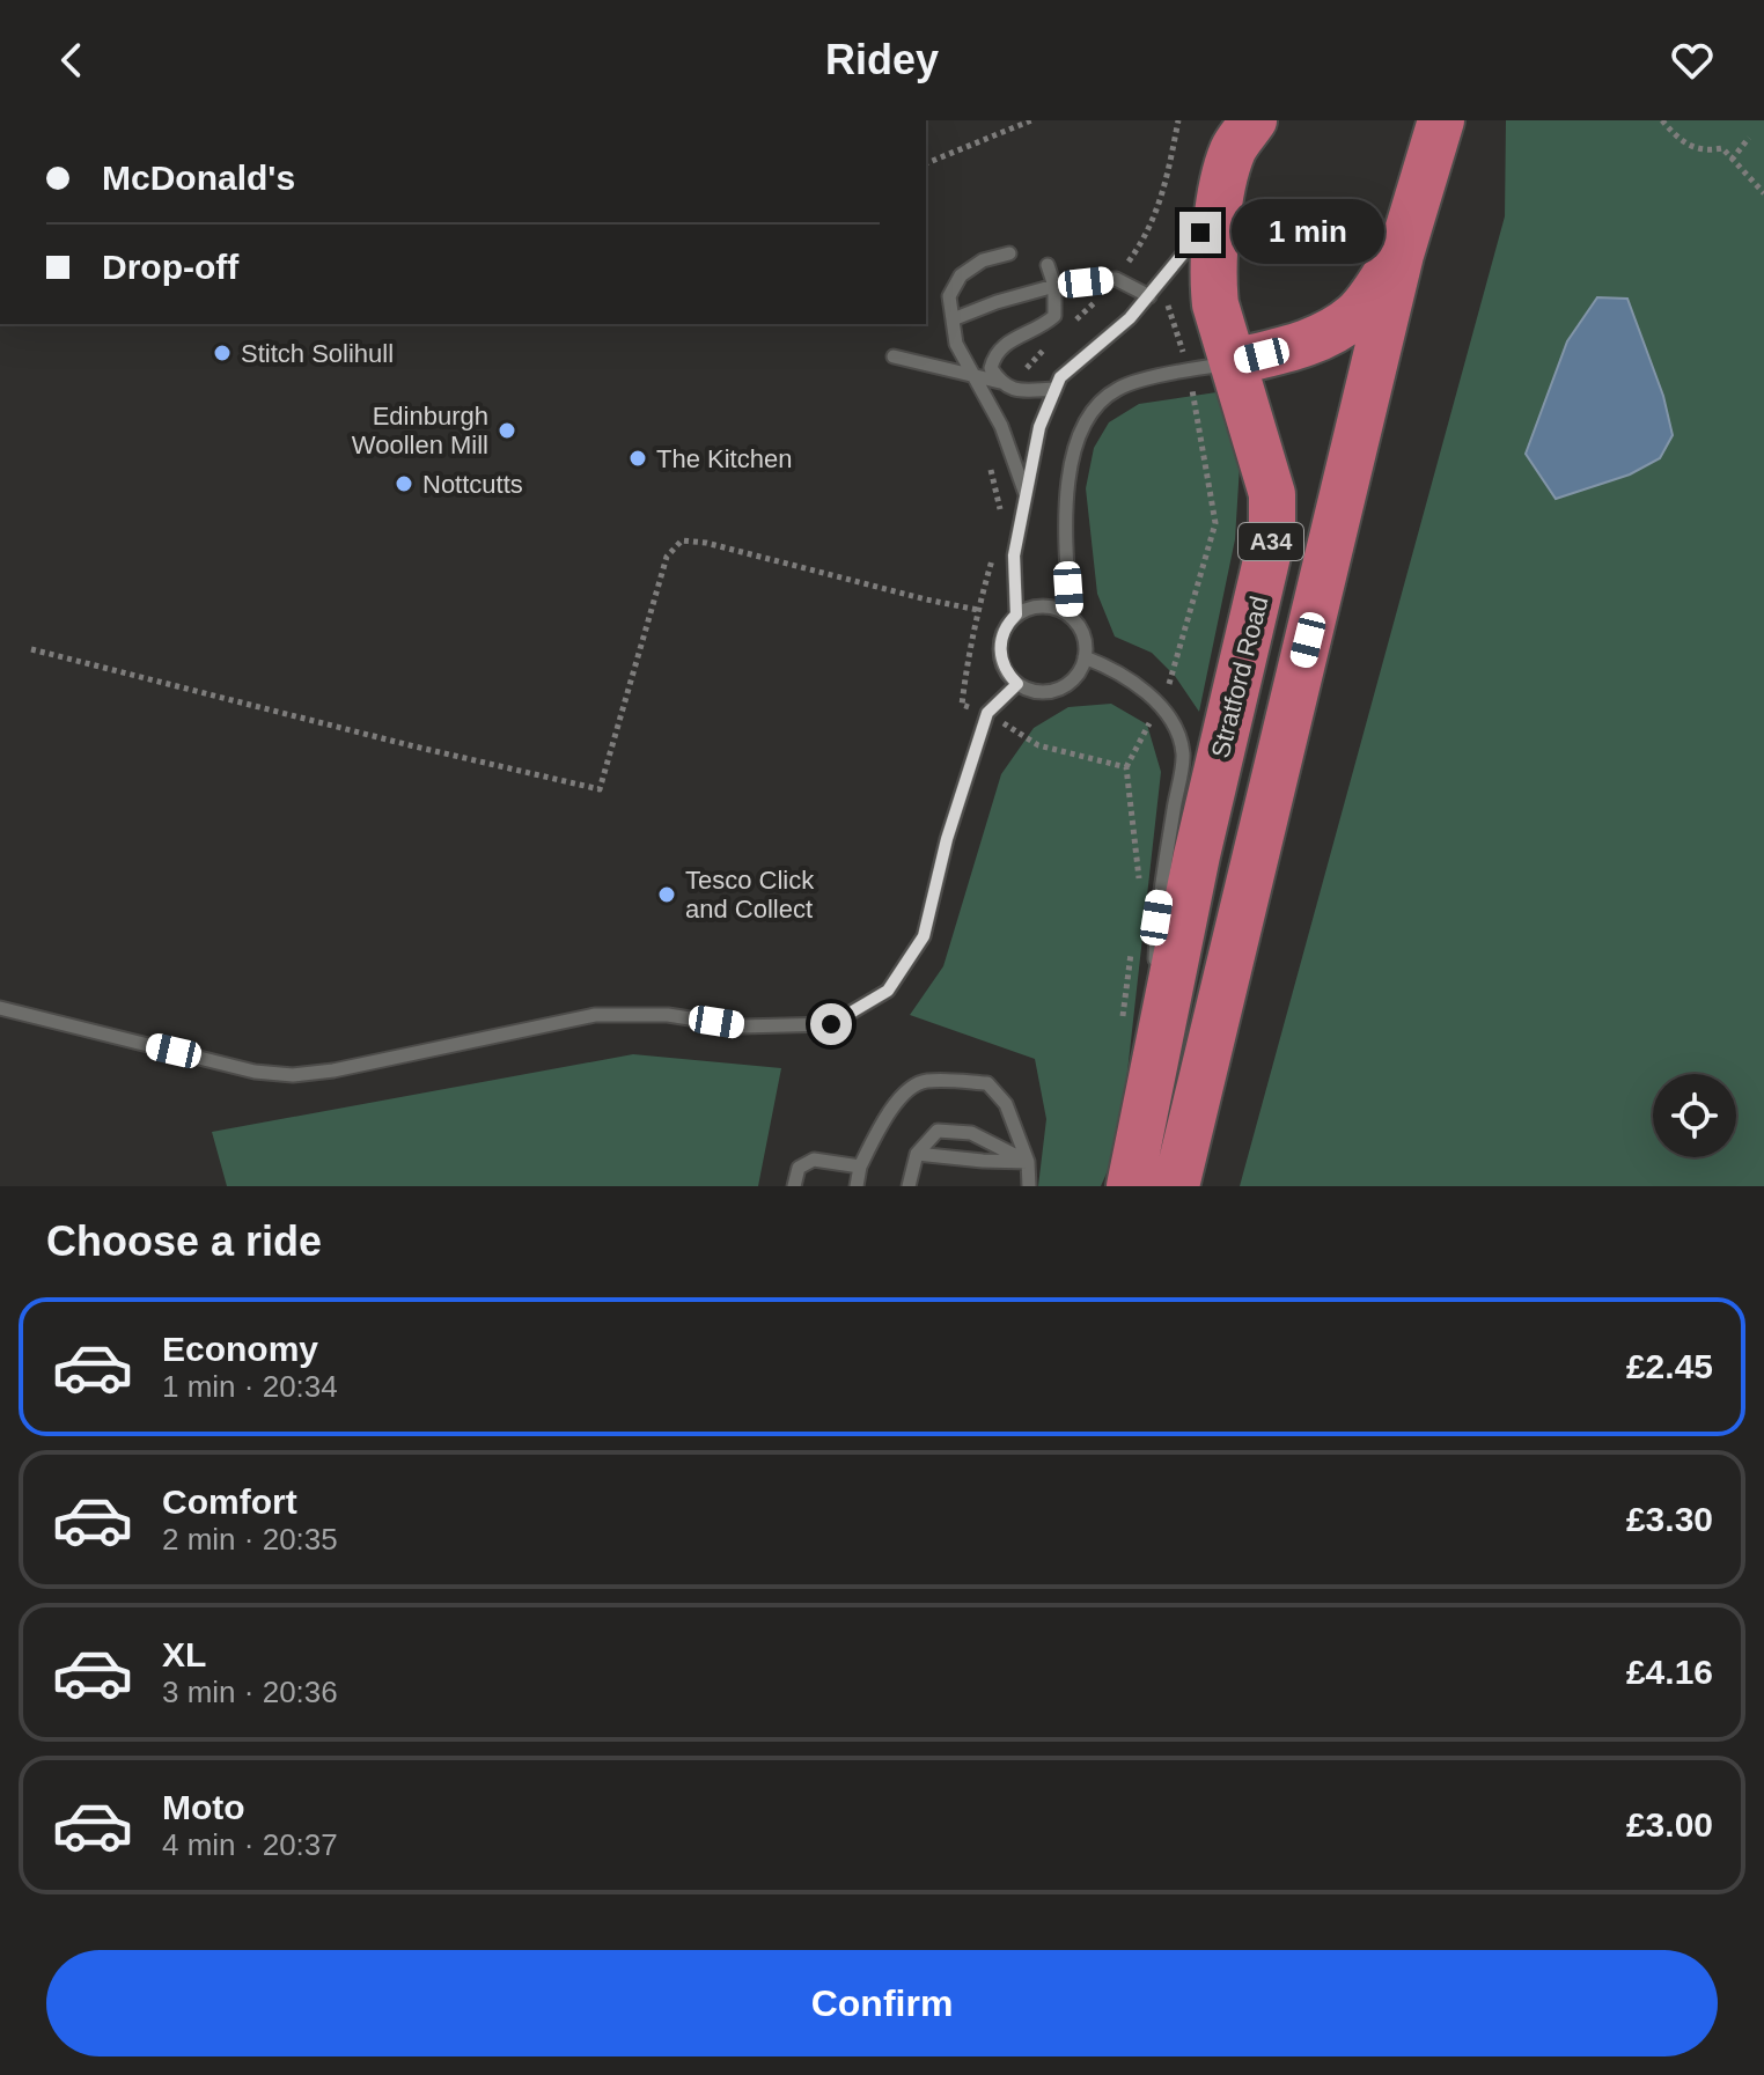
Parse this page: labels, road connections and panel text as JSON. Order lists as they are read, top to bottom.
{
  "streets": {
    "highway": ["A34", "Stratford Road"]
  },
  "crossings": [
    ["A34", "Stratford Road"]
  ],
  "places": [
    "Stitch Solihull",
    "Edinburgh Woollen Mill",
    "The Kitchen",
    "Nottcutts",
    "Tesco Click and Collect"
  ],
  "page": {
    "header": "Ridey",
    "banner": ["McDonald's", "Drop-off"],
    "bubble": "1 min",
    "heading": "Choose a ride",
    "list": [
      {
        "name": "Economy",
        "note": "1 min · 20:34",
        "value": "£2.45"
      },
      {
        "name": "Comfort",
        "note": "2 min · 20:35",
        "value": "£3.30"
      },
      {
        "name": "XL",
        "note": "3 min · 20:36",
        "value": "£4.16"
      },
      {
        "name": "Moto",
        "note": "4 min · 20:37",
        "value": "£3.00"
      }
    ],
    "buttons": "Confirm"
  }
}
